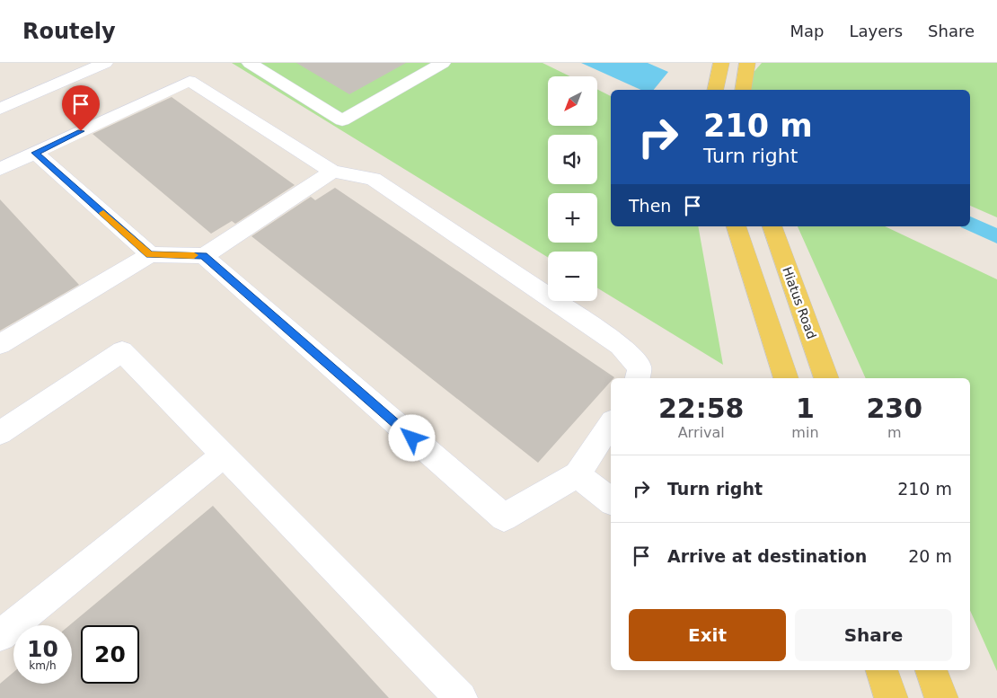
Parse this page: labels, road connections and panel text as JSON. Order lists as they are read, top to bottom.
{
  "streets": {
    "main road": ["Hiatus Road"]
  },
  "north": "bottom left",
  "page": {
    "header": "Routely",
    "nav": ["Map", "Layers", "Share"],
    "map_buttons": ["+", "−"],
    "turn": ["210 m", "Turn right"],
    "then": "Then",
    "eta": [
      "22:58",
      "Arrival",
      "1",
      "min",
      "230",
      "m"
    ],
    "list": [
      {
        "name": "Turn right",
        "value": "210 m"
      },
      {
        "name": "Arrive at destination",
        "value": "20 m"
      }
    ],
    "buttons": ["Exit", "Share"],
    "speed": "10 km/h",
    "limit": "20"
  }
}
